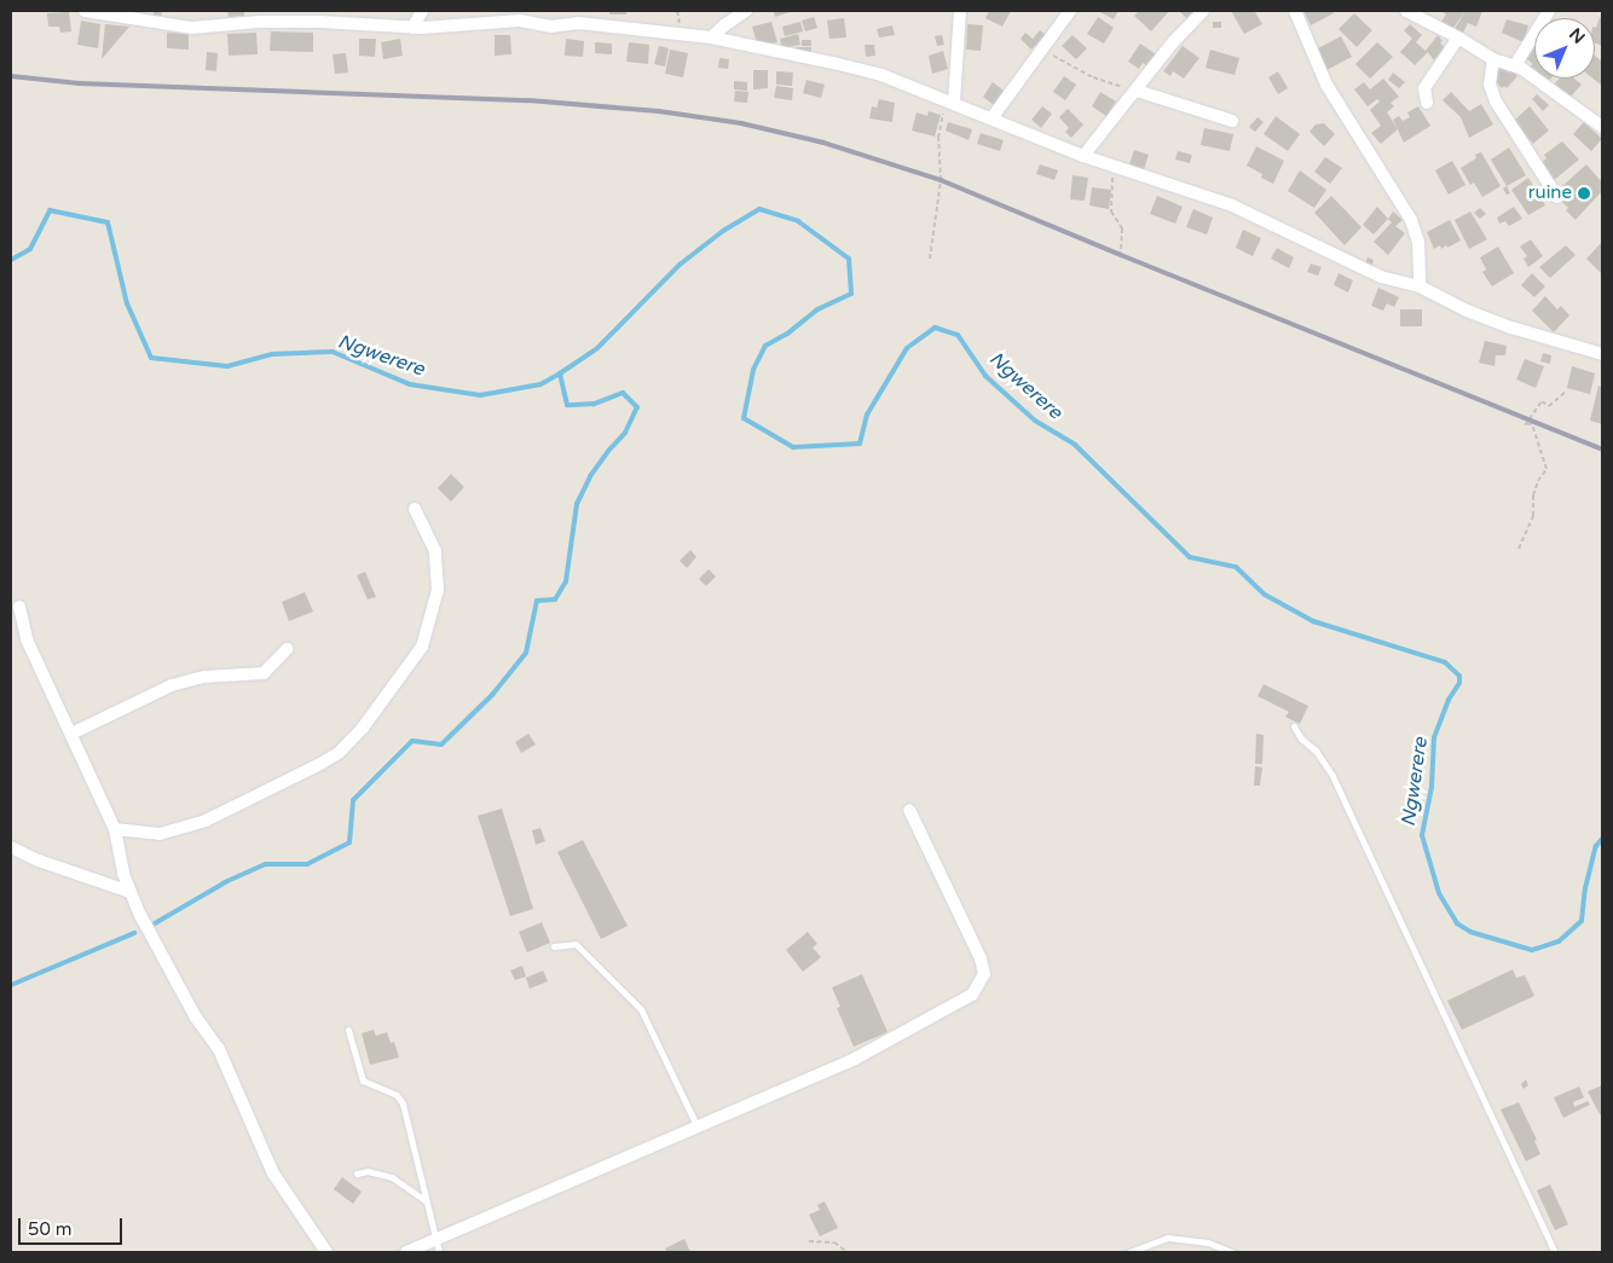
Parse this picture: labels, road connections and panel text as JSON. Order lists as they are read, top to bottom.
{
  "water": ["Ngwerere"],
  "places": ["ruine"],
  "scale_bar": "50 m",
  "north": "top right"
}
